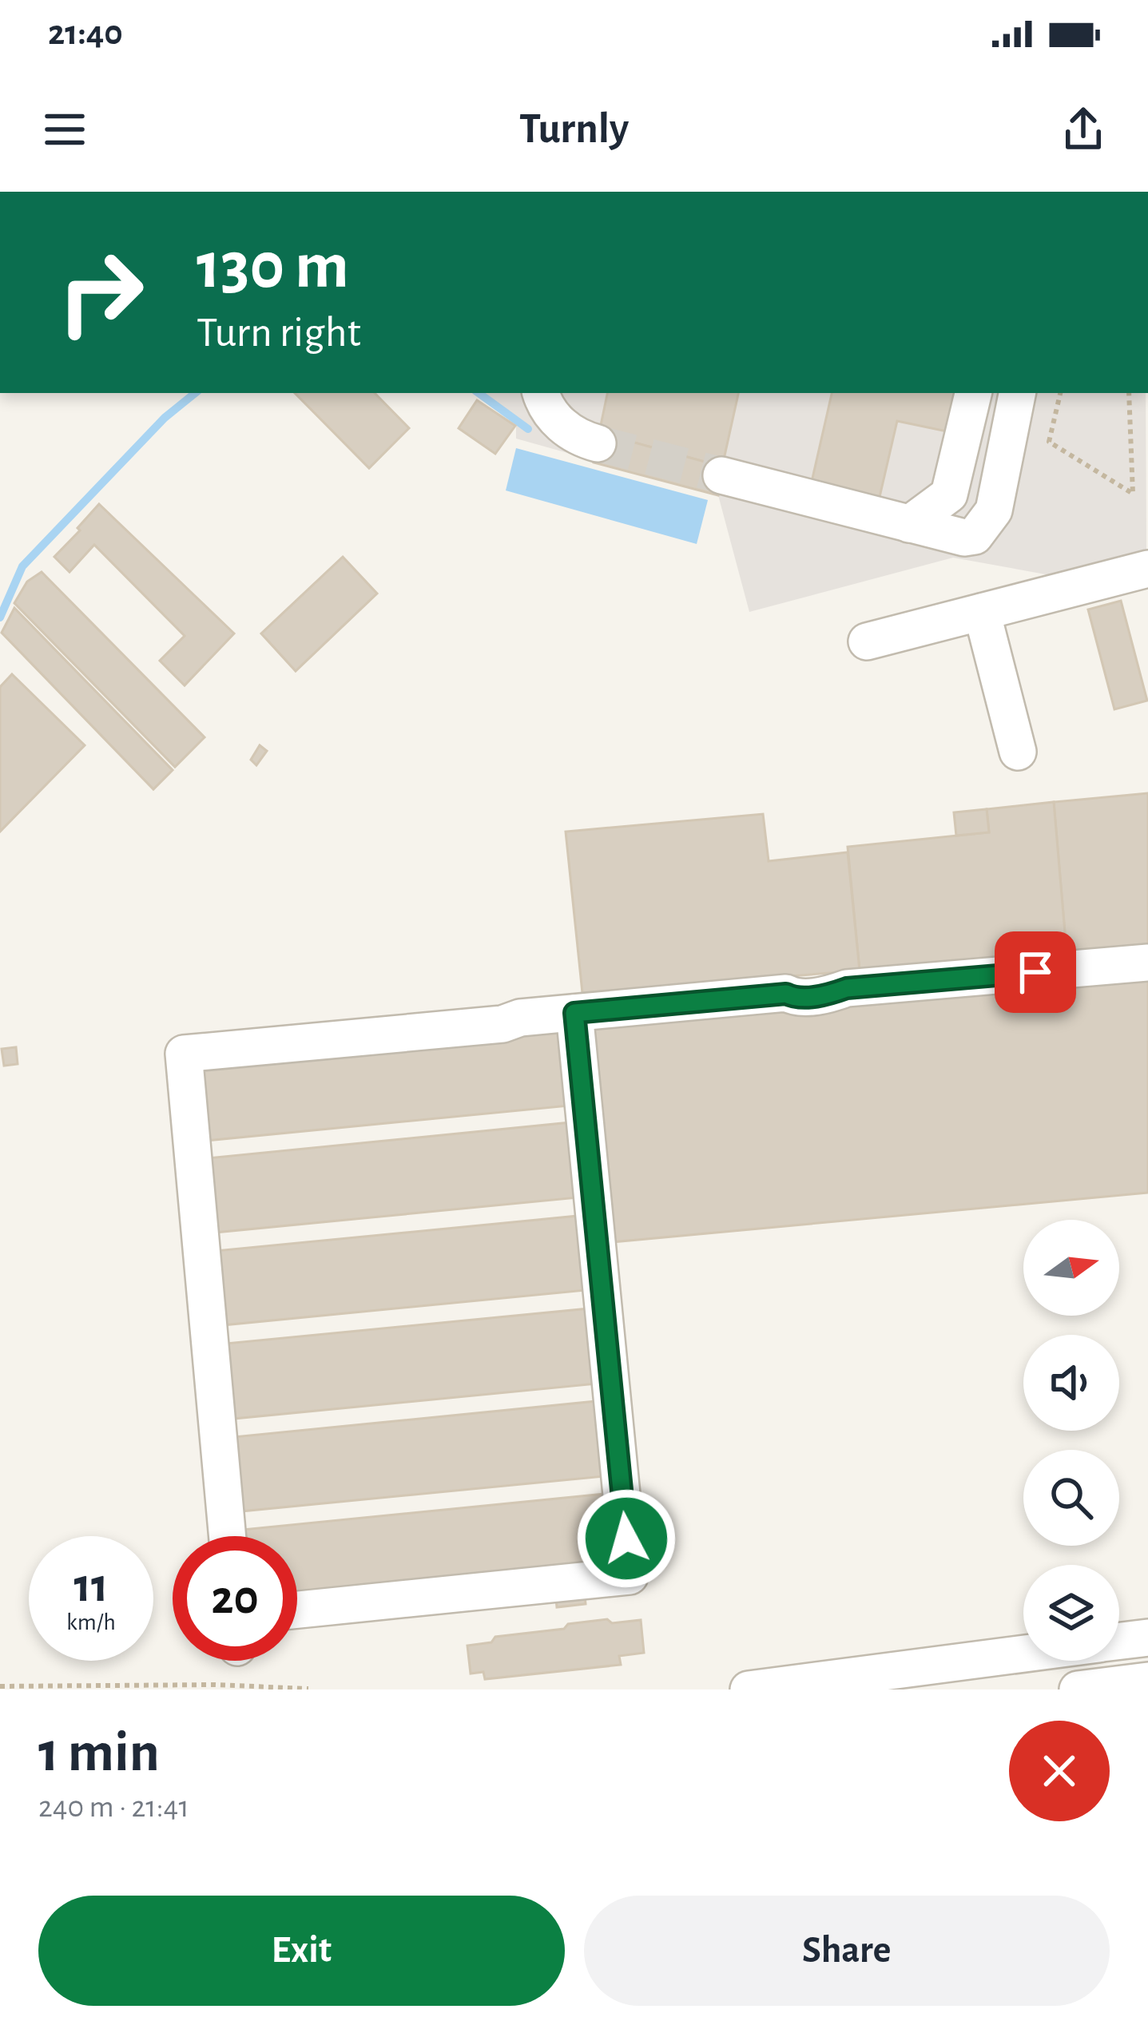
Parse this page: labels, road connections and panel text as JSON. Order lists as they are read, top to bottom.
{
  "north": "right",
  "page": {
    "status": "21:40",
    "header": "Turnly",
    "turn": ["130 m", "Turn right"],
    "speed": "11 km/h",
    "limit": "20",
    "heading": ["1 min", "240 m · 21:41"],
    "buttons": ["Exit", "Share"]
  }
}
